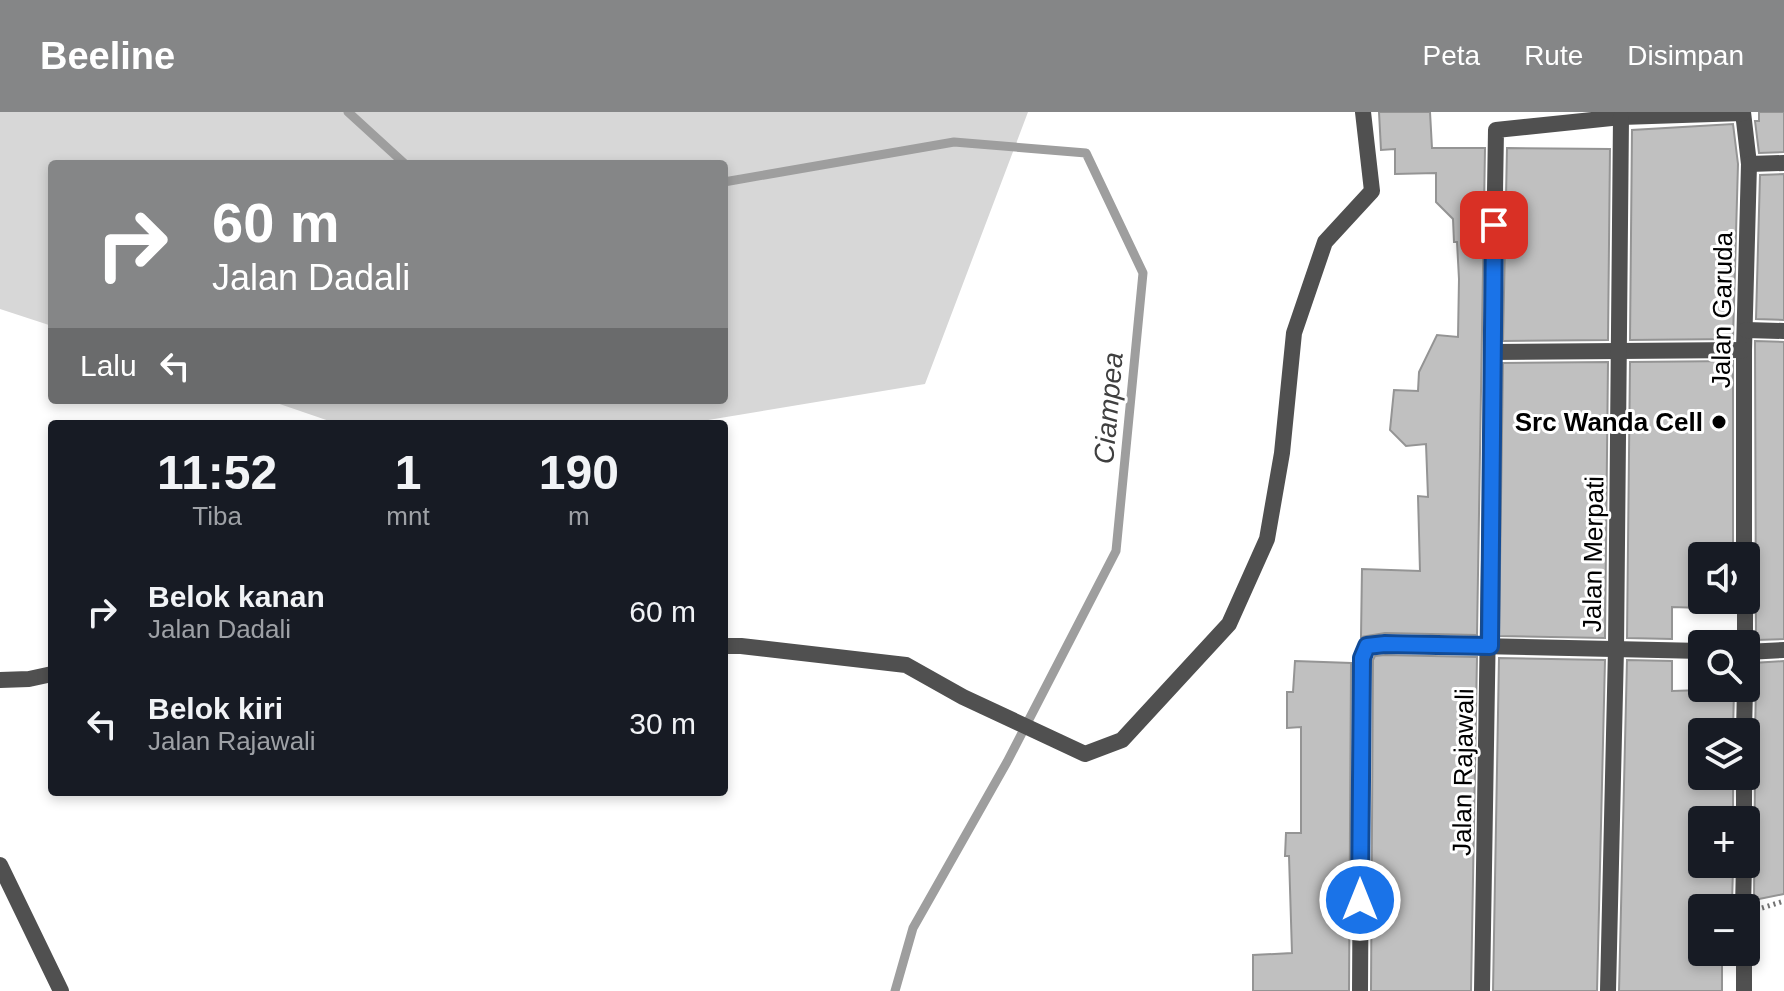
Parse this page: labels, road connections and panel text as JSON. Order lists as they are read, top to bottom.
{
  "streets": {
    "street": ["Jalan Garuda", "Jalan Merpati", "Jalan Rajawali"]
  },
  "crossings": [
    ["Jalan Garuda", "Jalan Rajawali"],
    ["Jalan Merpati", "Jalan Rajawali"]
  ],
  "water": ["Ciampea"],
  "places": ["Src Wanda Cell"],
  "page": {
    "header": "Beeline",
    "nav": ["Peta", "Rute", "Disimpan"],
    "turn": ["60 m", "Jalan Dadali"],
    "then": "Lalu",
    "eta": [
      "11:52",
      "Tiba",
      "1",
      "mnt",
      "190",
      "m"
    ],
    "map_buttons": ["+", "−"],
    "list": [
      {
        "name": "Belok kanan",
        "note": "Jalan Dadali",
        "value": "60 m"
      },
      {
        "name": "Belok kiri",
        "note": "Jalan Rajawali",
        "value": "30 m"
      }
    ]
  }
}
